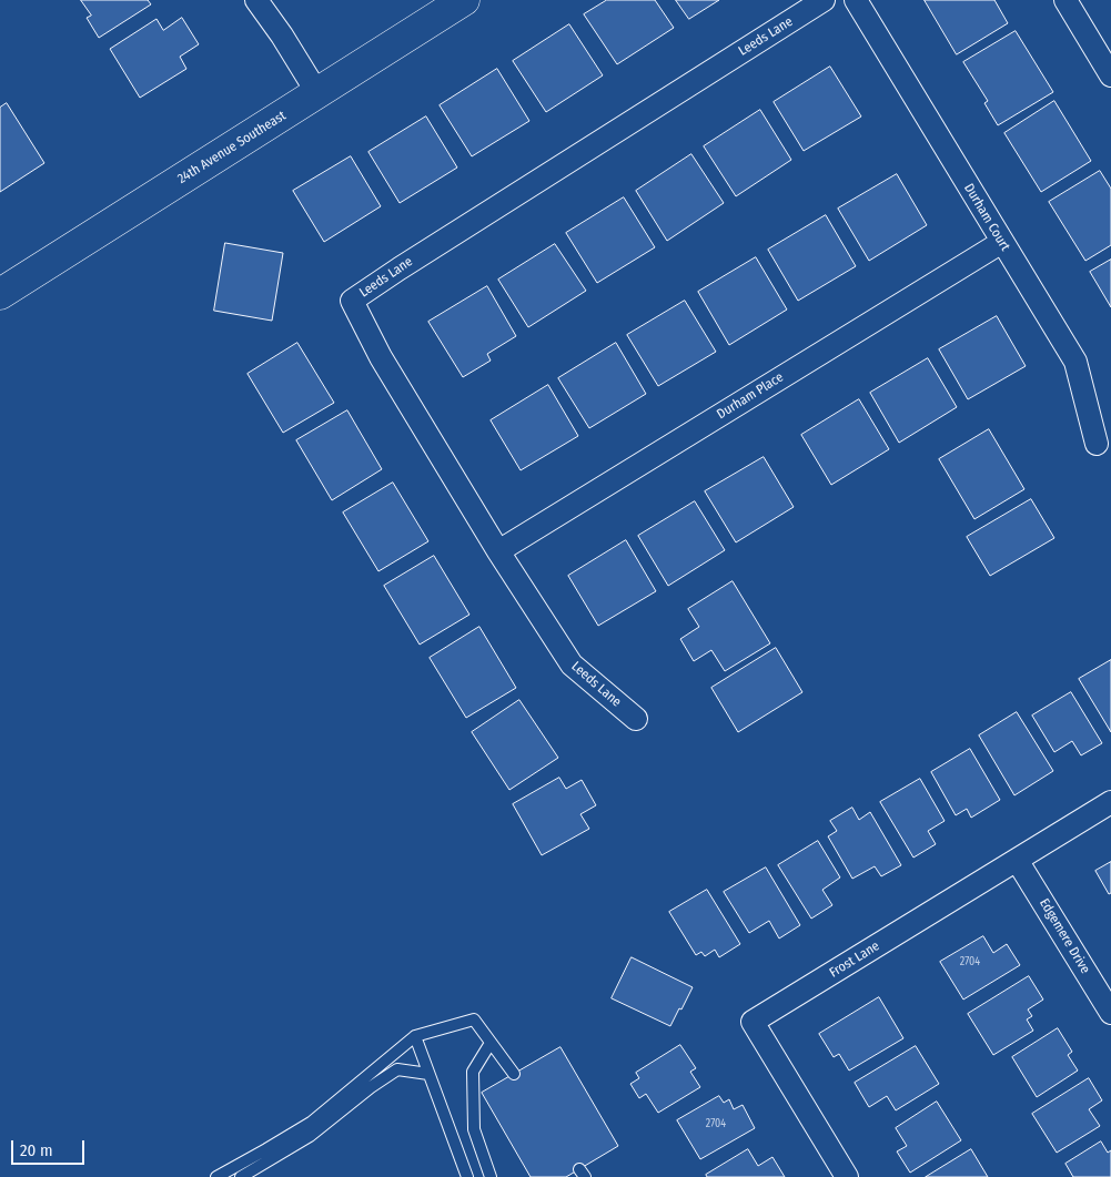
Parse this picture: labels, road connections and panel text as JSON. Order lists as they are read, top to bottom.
{
  "streets": {
    "street": [
      "Leeds Lane",
      "24th Avenue Southeast",
      "Durham Court",
      "Durham Place",
      "Edgemere Drive",
      "Frost Lane"
    ]
  },
  "crossings": [
    ["Leeds Lane", "Durham Place"],
    ["Durham Court", "Durham Place"],
    ["Edgemere Drive", "Frost Lane"]
  ],
  "house_numbers": ["2704", "2704"],
  "scale_bar": "20 m"
}
